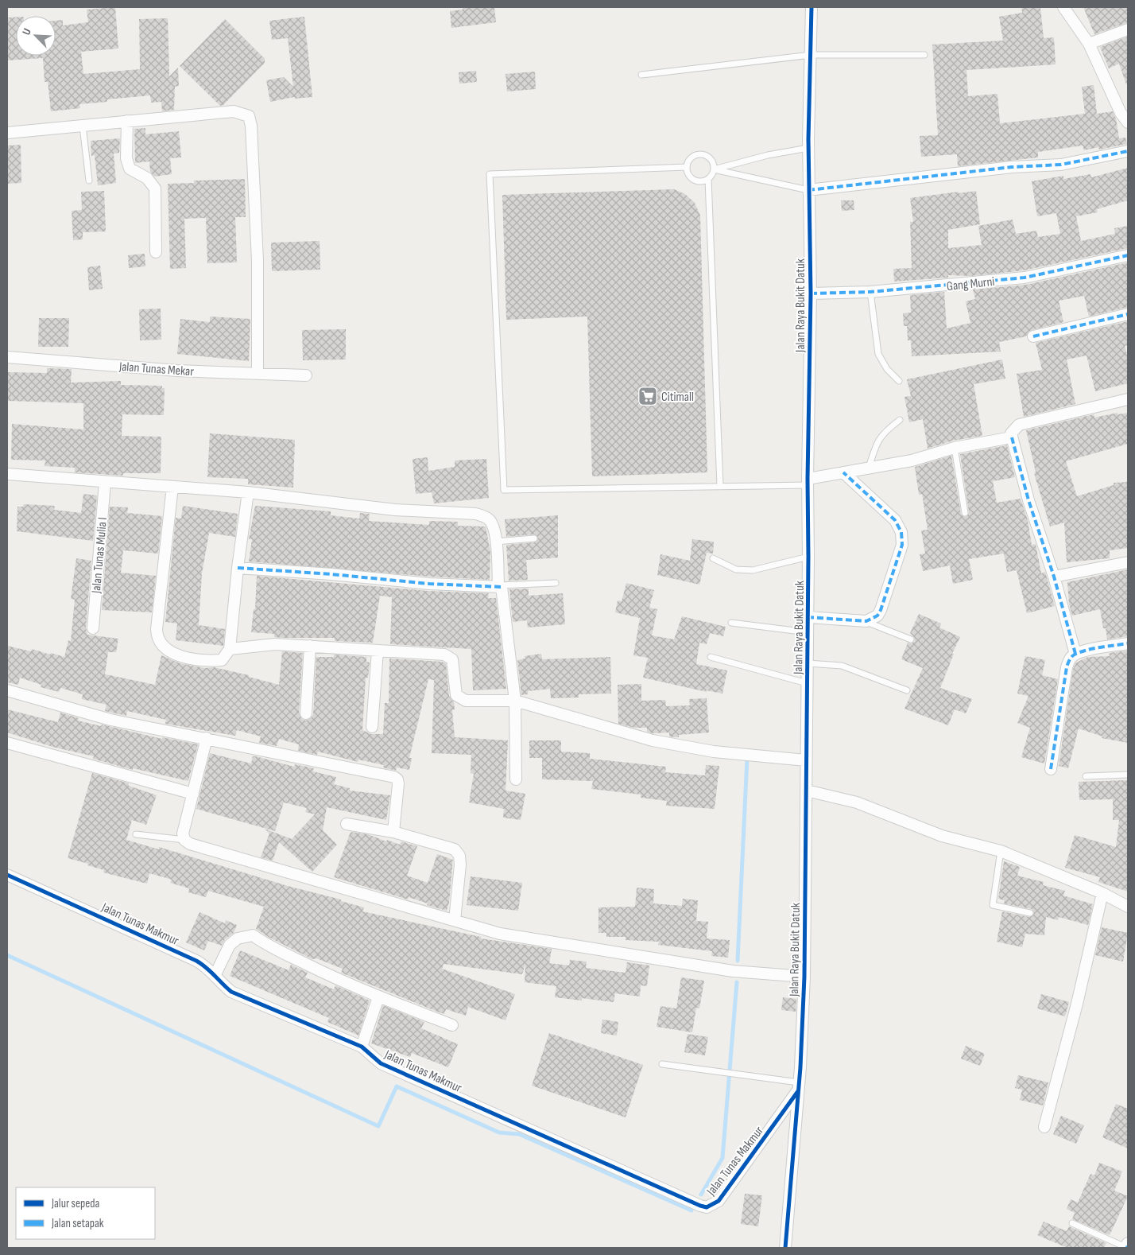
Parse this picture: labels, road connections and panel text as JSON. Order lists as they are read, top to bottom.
{
  "streets": {
    "street": [
      "Gang Murni",
      "Jalan Raya Bukit Datuk",
      "Jalan Tunas Mekar",
      "Jalan Tunas Mulia I",
      "Jalan Tunas Makmur"
    ]
  },
  "crossings": [
    ["Gang Murni", "Jalan Raya Bukit Datuk"],
    ["Jalan Raya Bukit Datuk", "Jalan Tunas Makmur"]
  ],
  "places": {
    "supermarket": ["Citimall"]
  },
  "legend": ["Jalur sepeda", "Jalan setapak"],
  "north": "top left"
}
